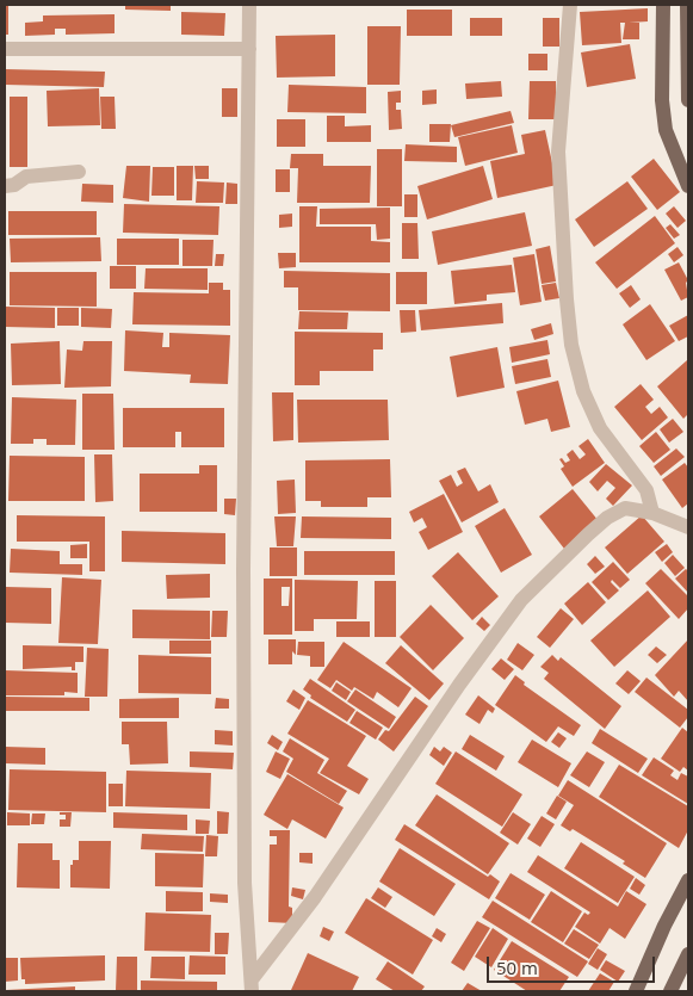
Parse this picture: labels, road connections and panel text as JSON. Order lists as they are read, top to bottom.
{
  "scale_bar": "50 m"
}
